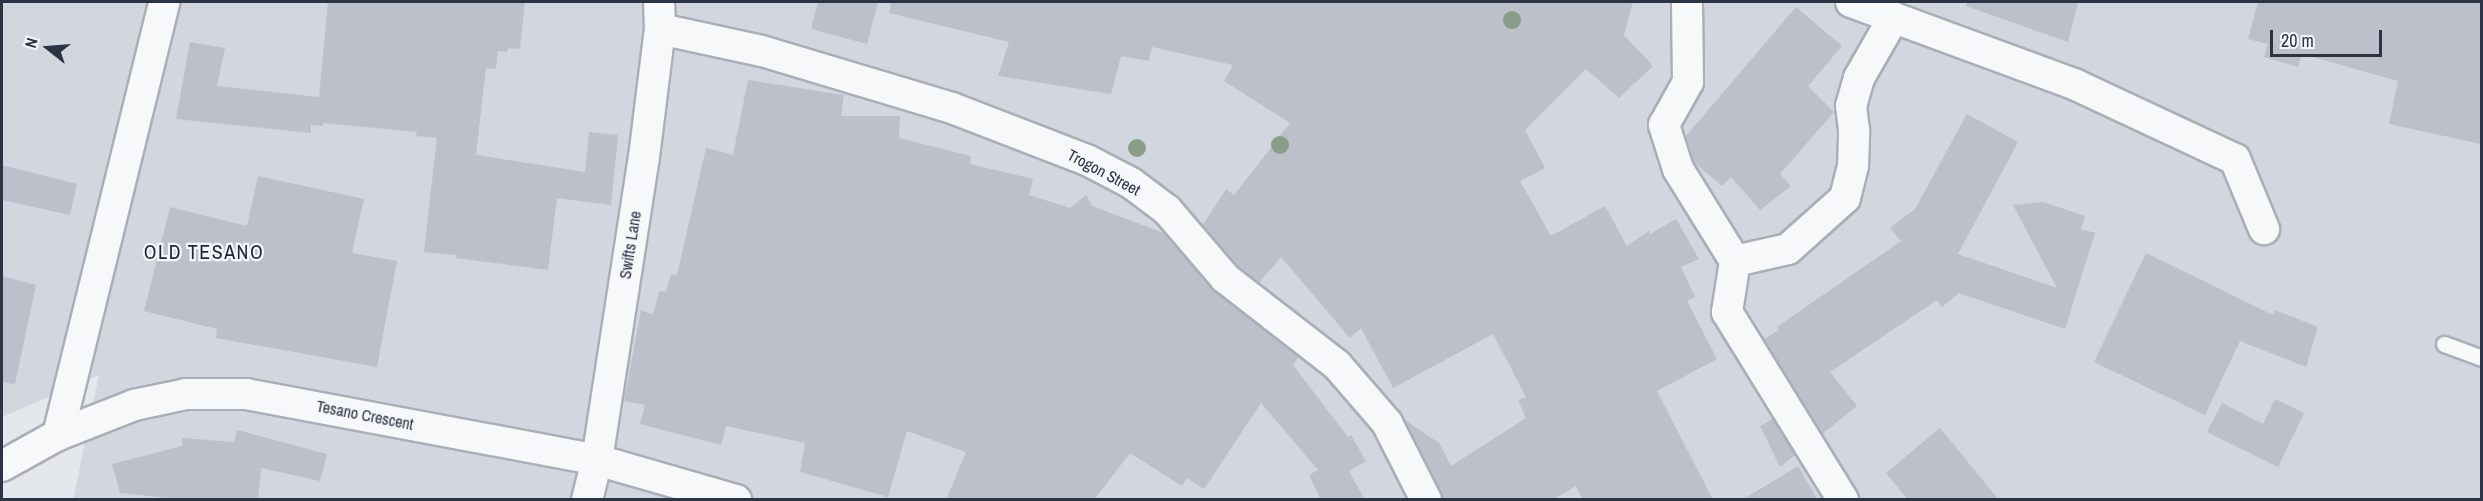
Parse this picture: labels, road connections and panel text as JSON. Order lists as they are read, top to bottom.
{
  "streets": {
    "street": ["Trogon Street", "Swifts Lane", "Tesano Crescent"]
  },
  "crossings": [
    ["Trogon Street", "Swifts Lane"],
    ["Swifts Lane", "Tesano Crescent"]
  ],
  "districts": ["OLD TESANO"],
  "scale_bar": "20 m",
  "north": "left"
}
